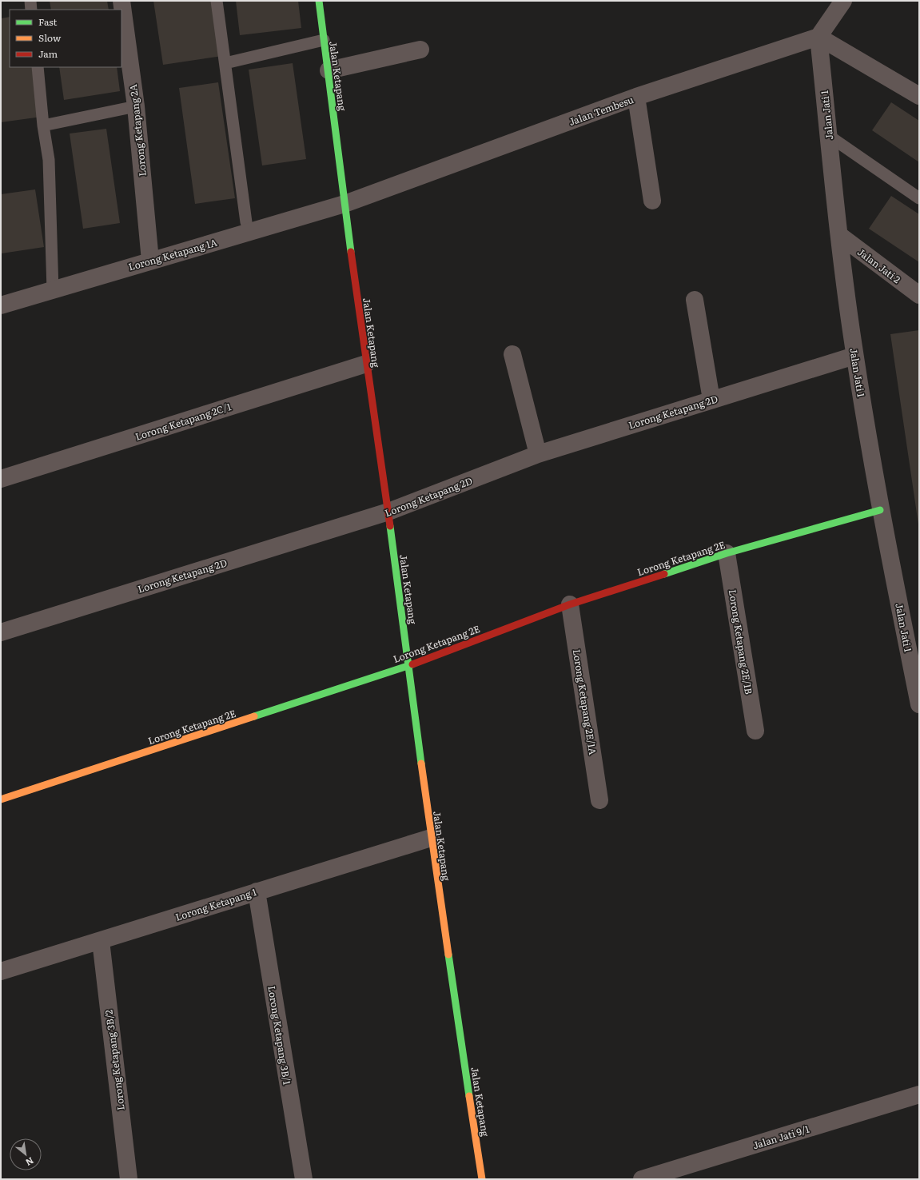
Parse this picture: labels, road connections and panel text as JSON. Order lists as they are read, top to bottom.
{
  "streets": {
    "street": [
      "Jalan Ketapang",
      "Jalan Tembesu",
      "Jalan Jati 1",
      "Lorong Ketapang 2A",
      "Lorong Ketapang 1A",
      "Jalan Jati 2",
      "Lorong Ketapang 2D",
      "Lorong Ketapang 2C/1",
      "Lorong Ketapang 2E",
      "Lorong Ketapang 2E/1B",
      "Lorong Ketapang 2E/1A",
      "Lorong Ketapang 1",
      "Lorong Ketapang 3B/1",
      "Lorong Ketapang 3B/2",
      "Jalan Jati 9/1"
    ]
  },
  "crossings": [
    ["Jalan Ketapang", "Jalan Tembesu"],
    ["Jalan Ketapang", "Lorong Ketapang 1A"],
    ["Jalan Ketapang", "Lorong Ketapang 2D"],
    ["Jalan Ketapang", "Lorong Ketapang 2C/1"],
    ["Jalan Ketapang", "Lorong Ketapang 2E"],
    ["Jalan Ketapang", "Lorong Ketapang 1"],
    ["Jalan Tembesu", "Jalan Jati 1"],
    ["Jalan Tembesu", "Lorong Ketapang 1A"],
    ["Jalan Jati 1", "Jalan Jati 2"],
    ["Jalan Jati 1", "Lorong Ketapang 2D"],
    ["Jalan Jati 1", "Lorong Ketapang 2E"],
    ["Lorong Ketapang 2A", "Lorong Ketapang 1A"],
    ["Lorong Ketapang 2E", "Lorong Ketapang 2E/1B"],
    ["Lorong Ketapang 2E", "Lorong Ketapang 2E/1A"],
    ["Lorong Ketapang 1", "Lorong Ketapang 3B/1"],
    ["Lorong Ketapang 1", "Lorong Ketapang 3B/2"]
  ],
  "legend": ["Fast", "Slow", "Jam"],
  "north": "bottom right"
}
